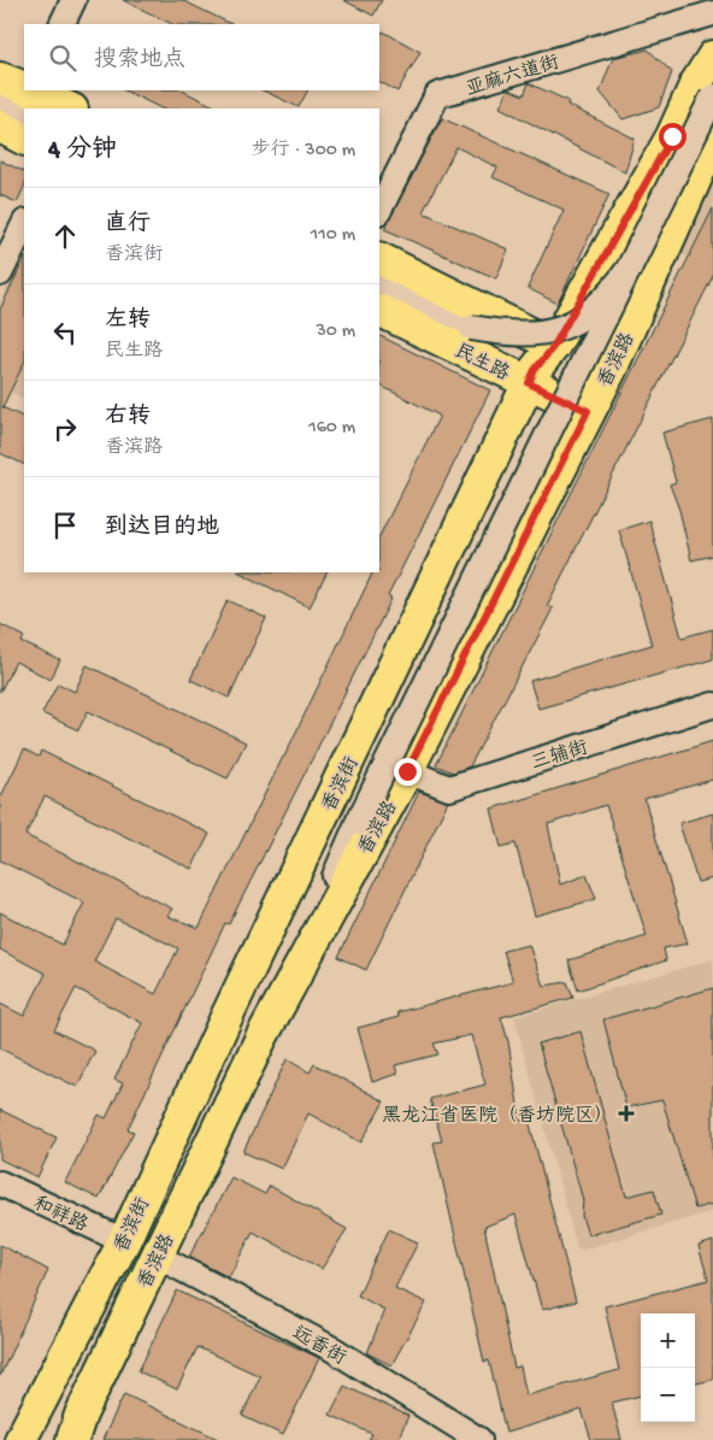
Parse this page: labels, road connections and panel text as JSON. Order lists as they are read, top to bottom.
{
  "streets": {
    "main road": ["香滨路", "民生路", "香滨街"],
    "street": [
      "亚麻六道街",
      "三辅街",
      "和祥路",
      "远香街"
    ]
  },
  "crossings": [
    ["香滨路", "民生路"],
    ["香滨路", "三辅街"],
    ["香滨路", "远香街"],
    ["民生路", "香滨街"],
    ["香滨街", "和祥路"]
  ],
  "places": {
    "health": ["黑龙江省医院（香坊院区）"]
  },
  "page": {
    "search": "搜索地点",
    "heading": ["4 分钟", "步行 · 300 m"],
    "list": [
      ["直行", "香滨街", "110 m"],
      ["左转", "民生路", "30 m"],
      ["右转", "香滨路", "160 m"],
      "到达目的地"
    ],
    "map_buttons": ["+", "−"]
  }
}
